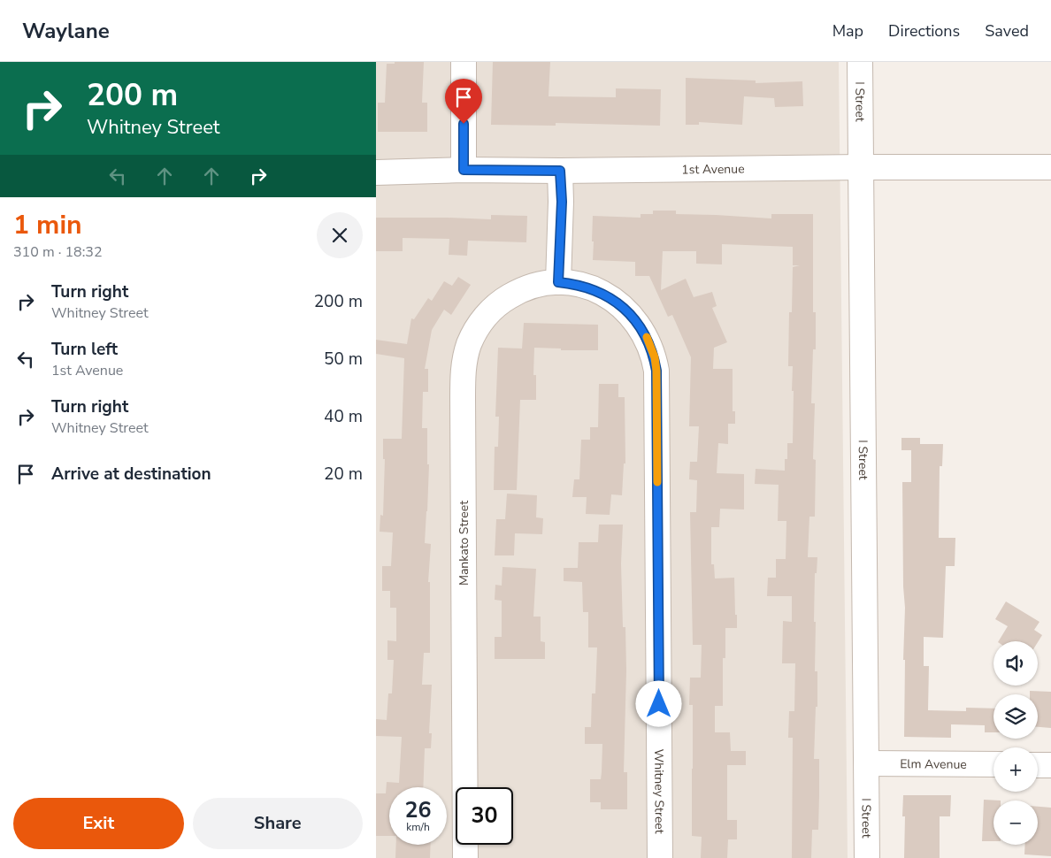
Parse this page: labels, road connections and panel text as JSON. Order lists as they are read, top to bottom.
{
  "streets": {
    "street": [
      "I Street",
      "1st Avenue",
      "Mankato Street",
      "Elm Avenue",
      "Whitney Street"
    ]
  },
  "crossings": [
    ["I Street", "1st Avenue"],
    ["I Street", "Elm Avenue"],
    ["Mankato Street", "Whitney Street"]
  ],
  "page": {
    "header": "Waylane",
    "nav": ["Map", "Directions", "Saved"],
    "turn": ["200 m", "Whitney Street"],
    "heading": ["1 min", "310 m · 18:32"],
    "list": [
      {
        "name": "Turn right",
        "note": "Whitney Street",
        "value": "200 m"
      },
      {
        "name": "Turn left",
        "note": "1st Avenue",
        "value": "50 m"
      },
      {
        "name": "Turn right",
        "note": "Whitney Street",
        "value": "40 m"
      },
      {
        "name": "Arrive at destination",
        "value": "20 m"
      }
    ],
    "map_buttons": ["+", "−"],
    "speed": "26 km/h",
    "limit": "30",
    "buttons": ["Exit", "Share"]
  }
}
